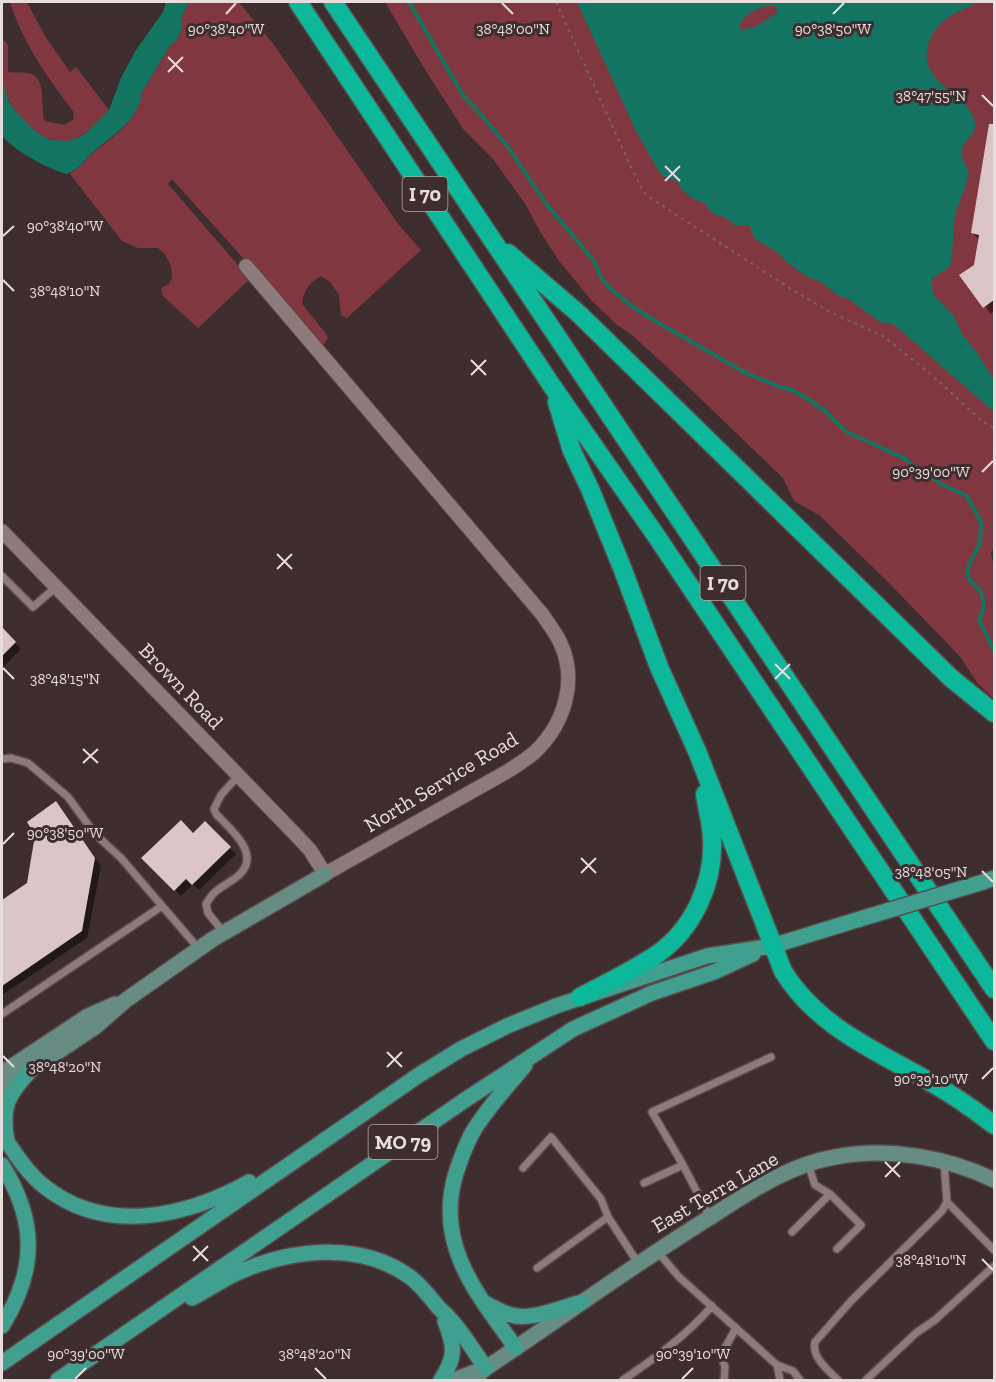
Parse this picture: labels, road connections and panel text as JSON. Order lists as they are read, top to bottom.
{
  "streets": {
    "highway": ["I 70"],
    "main road": ["MO 79"],
    "street": ["Brown Road", "North Service Road", "East Terra Lane"]
  },
  "crossings": [
    ["Brown Road", "North Service Road"]
  ],
  "coordinates": [
    "90°38'40\"W",
    "38°48'00\"N",
    "90°38'50\"W",
    "38°47'55\"N",
    "38°48'10\"N",
    "90°39'00\"W",
    "38°48'15\"N",
    "38°48'05\"N",
    "38°48'20\"N",
    "90°39'10\"W"
  ]
}
